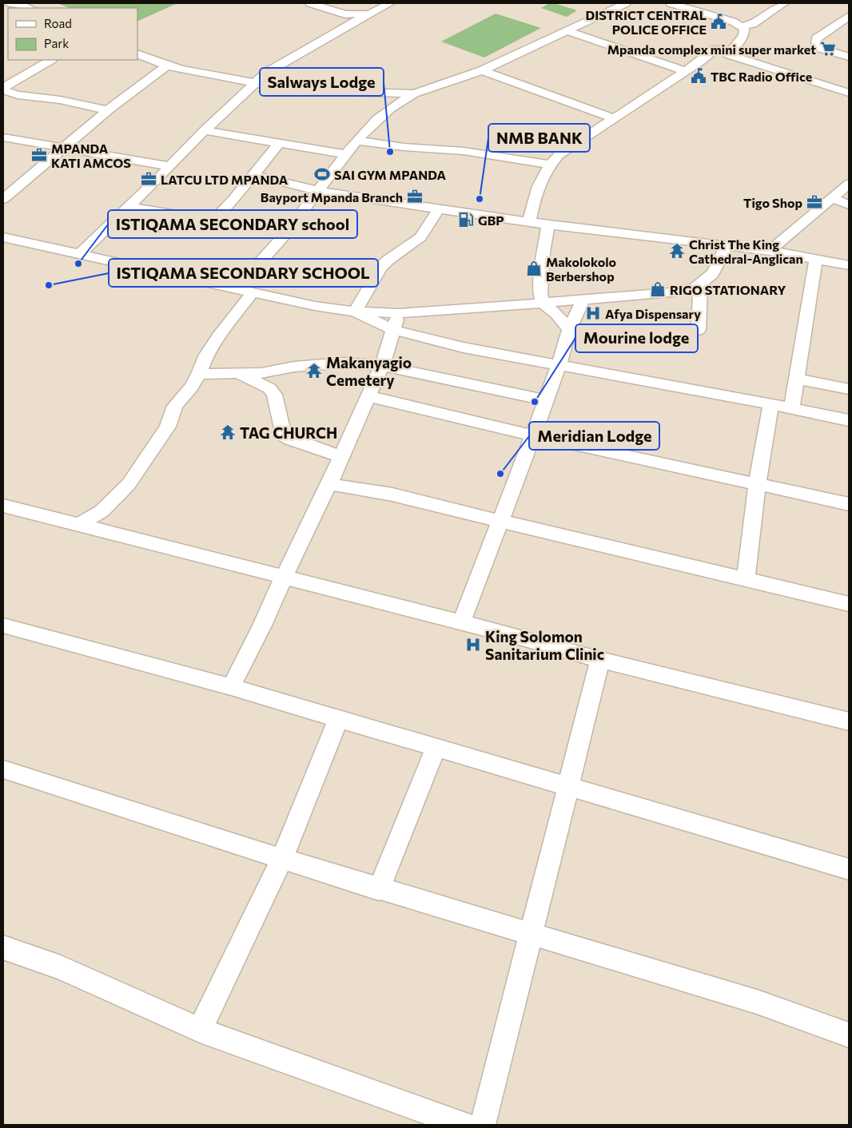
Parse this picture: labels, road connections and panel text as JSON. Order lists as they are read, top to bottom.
{
  "places": {
    "public building": ["DISTRICT CENTRAL POLICE OFFICE", "TBC Radio Office"],
    "supermarket": ["Mpanda complex mini super market"],
    "other": [
      "Salways Lodge",
      "NMB BANK",
      "ISTIQAMA SECONDARY school",
      "ISTIQAMA SECONDARY SCHOOL",
      "Mourine lodge",
      "Meridian Lodge"
    ],
    "office": [
      "MPANDA KATI AMCOS",
      "LATCU LTD MPANDA",
      "Bayport Mpanda Branch",
      "Tigo Shop"
    ],
    "sports": ["SAI GYM MPANDA"],
    "fuel station": ["GBP"],
    "temple": ["Christ The King Cathedral-Anglican", "Makanyagio Cemetery", "TAG CHURCH"],
    "shop": ["Makolokolo Berbershop", "RIGO STATIONARY"],
    "hospital": ["Afya Dispensary", "King Solomon Sanitarium Clinic"]
  },
  "legend": ["Road", "Park"]
}
